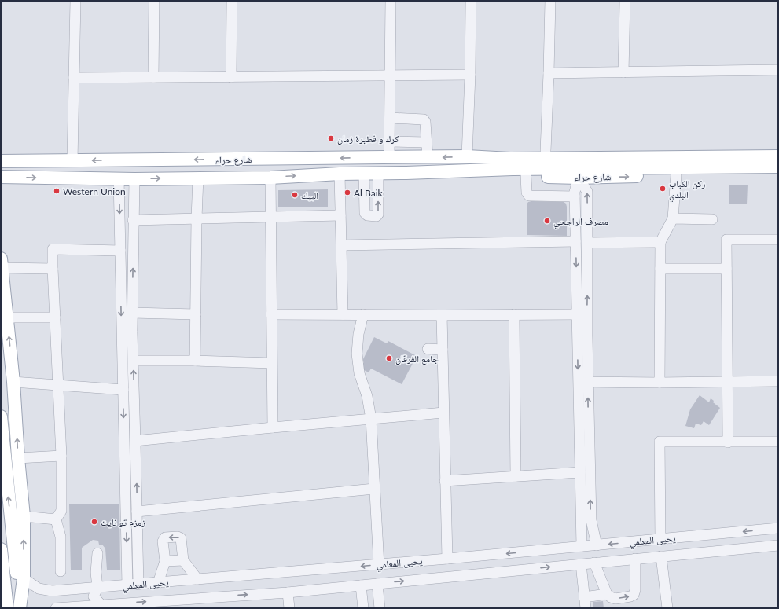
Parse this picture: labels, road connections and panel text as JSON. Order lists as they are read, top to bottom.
{
  "streets": {
    "main road": ["شارع حراء"],
    "street": ["يحيى المعلمي"]
  },
  "places": [
    "كرك و فطيرة زمان",
    "ركن الكباب البلدي",
    "Western Union",
    "Al Baik",
    "البيك",
    "مصرف الراجحي",
    "جامع الفرقان",
    "زمزم تو نايت"
  ]
}
